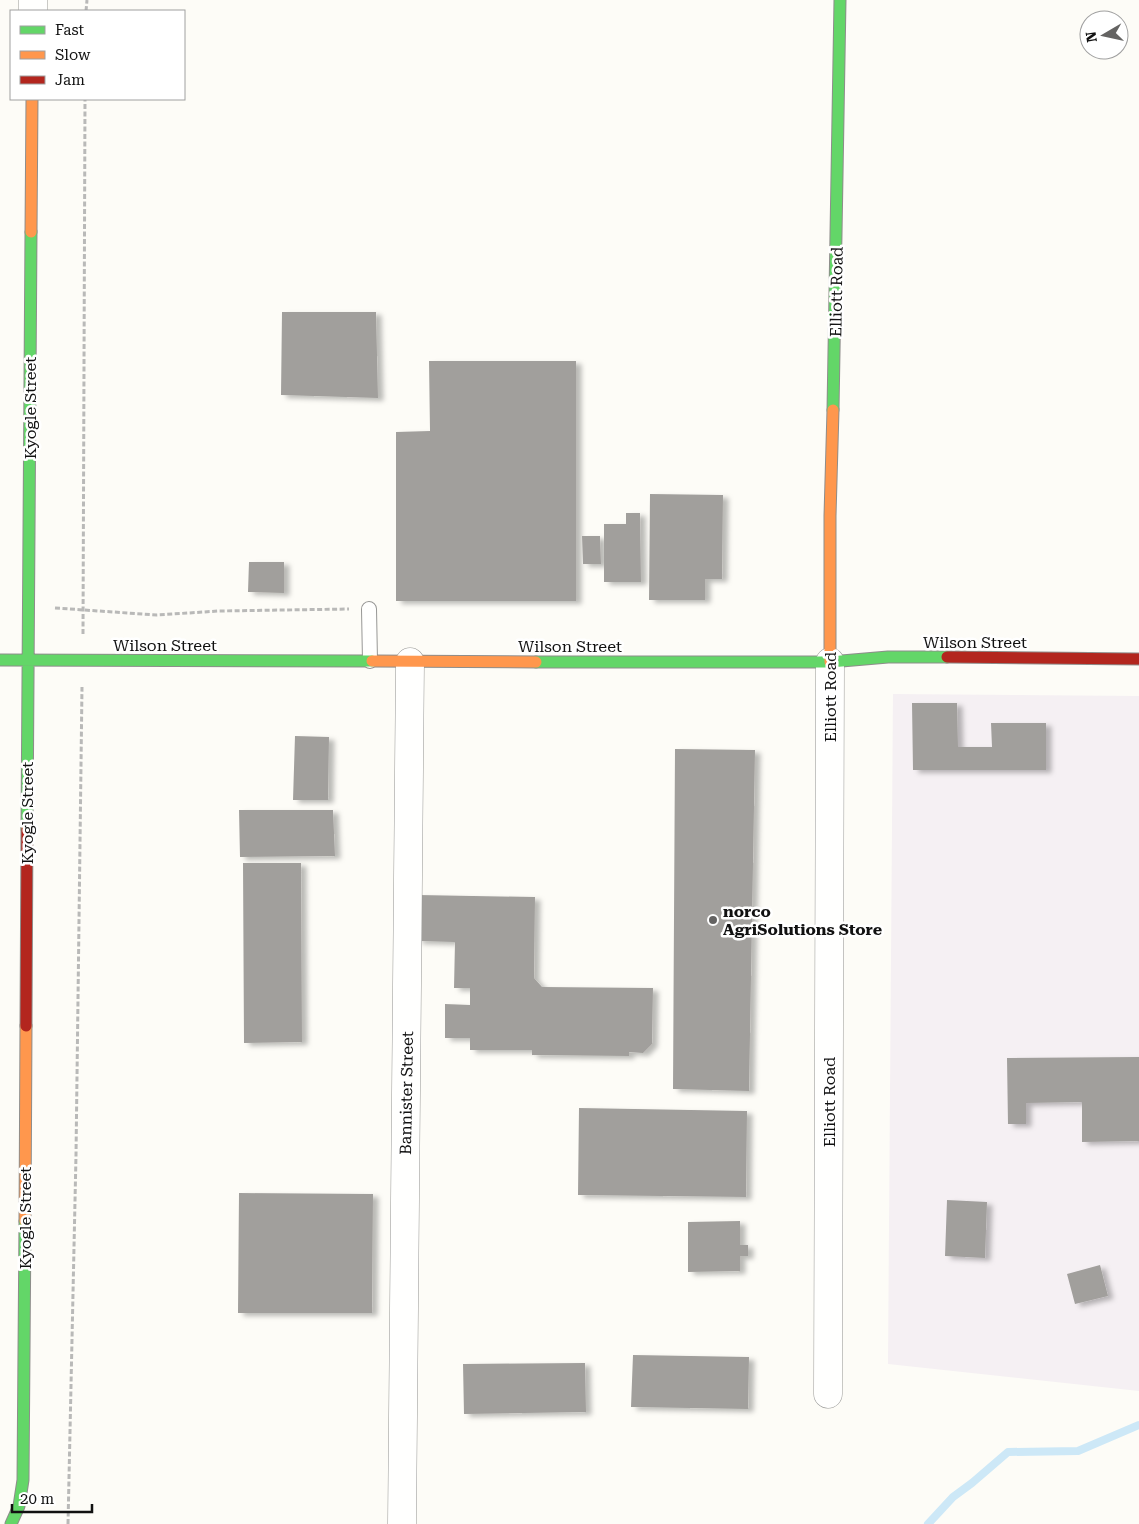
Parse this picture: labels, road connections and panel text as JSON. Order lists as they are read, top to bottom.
{
  "streets": {
    "street": [
      "Elliott Road",
      "Kyogle Street",
      "Wilson Street",
      "Bannister Street"
    ]
  },
  "crossings": [
    ["Elliott Road", "Wilson Street"],
    ["Kyogle Street", "Wilson Street"],
    ["Wilson Street", "Bannister Street"]
  ],
  "places": ["norco AgriSolutions Store"],
  "legend": ["Fast", "Slow", "Jam"],
  "scale_bar": "20 m",
  "north": "left"
}
